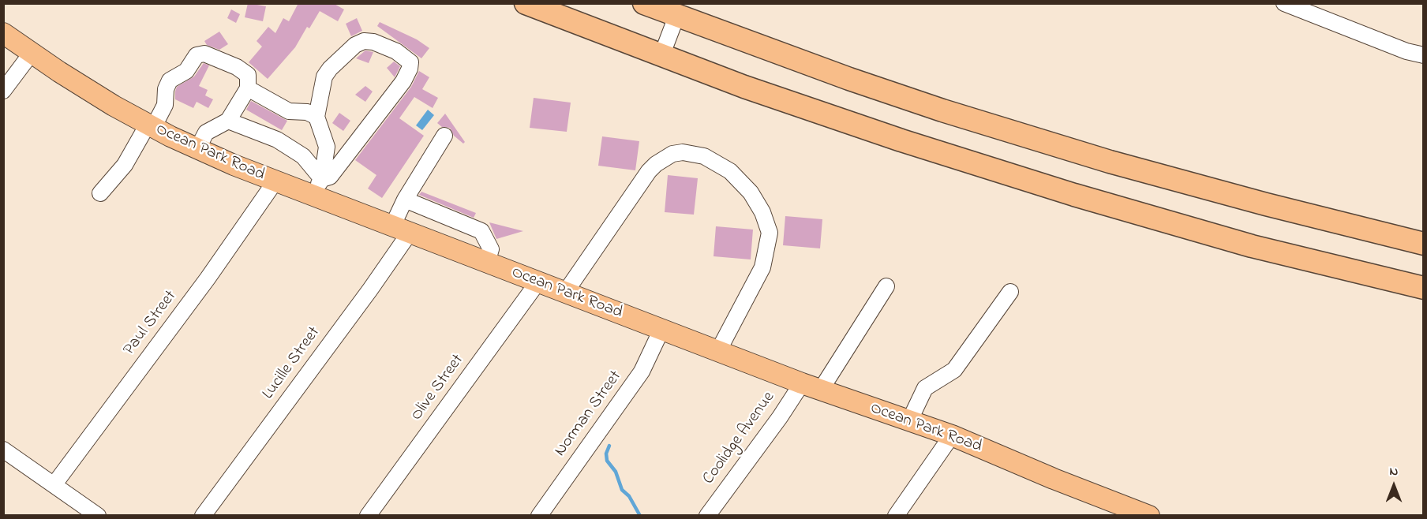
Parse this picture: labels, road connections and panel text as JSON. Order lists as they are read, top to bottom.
{
  "streets": {
    "main road": ["Ocean Park Road"],
    "street": [
      "Paul Street",
      "Lucille Street",
      "Olive Street",
      "Norman Street",
      "Coolidge Avenue"
    ]
  },
  "crossings": [
    ["Ocean Park Road", "Paul Street"],
    ["Ocean Park Road", "Lucille Street"],
    ["Ocean Park Road", "Olive Street"],
    ["Ocean Park Road", "Norman Street"],
    ["Ocean Park Road", "Coolidge Avenue"]
  ],
  "north": "top"
}
